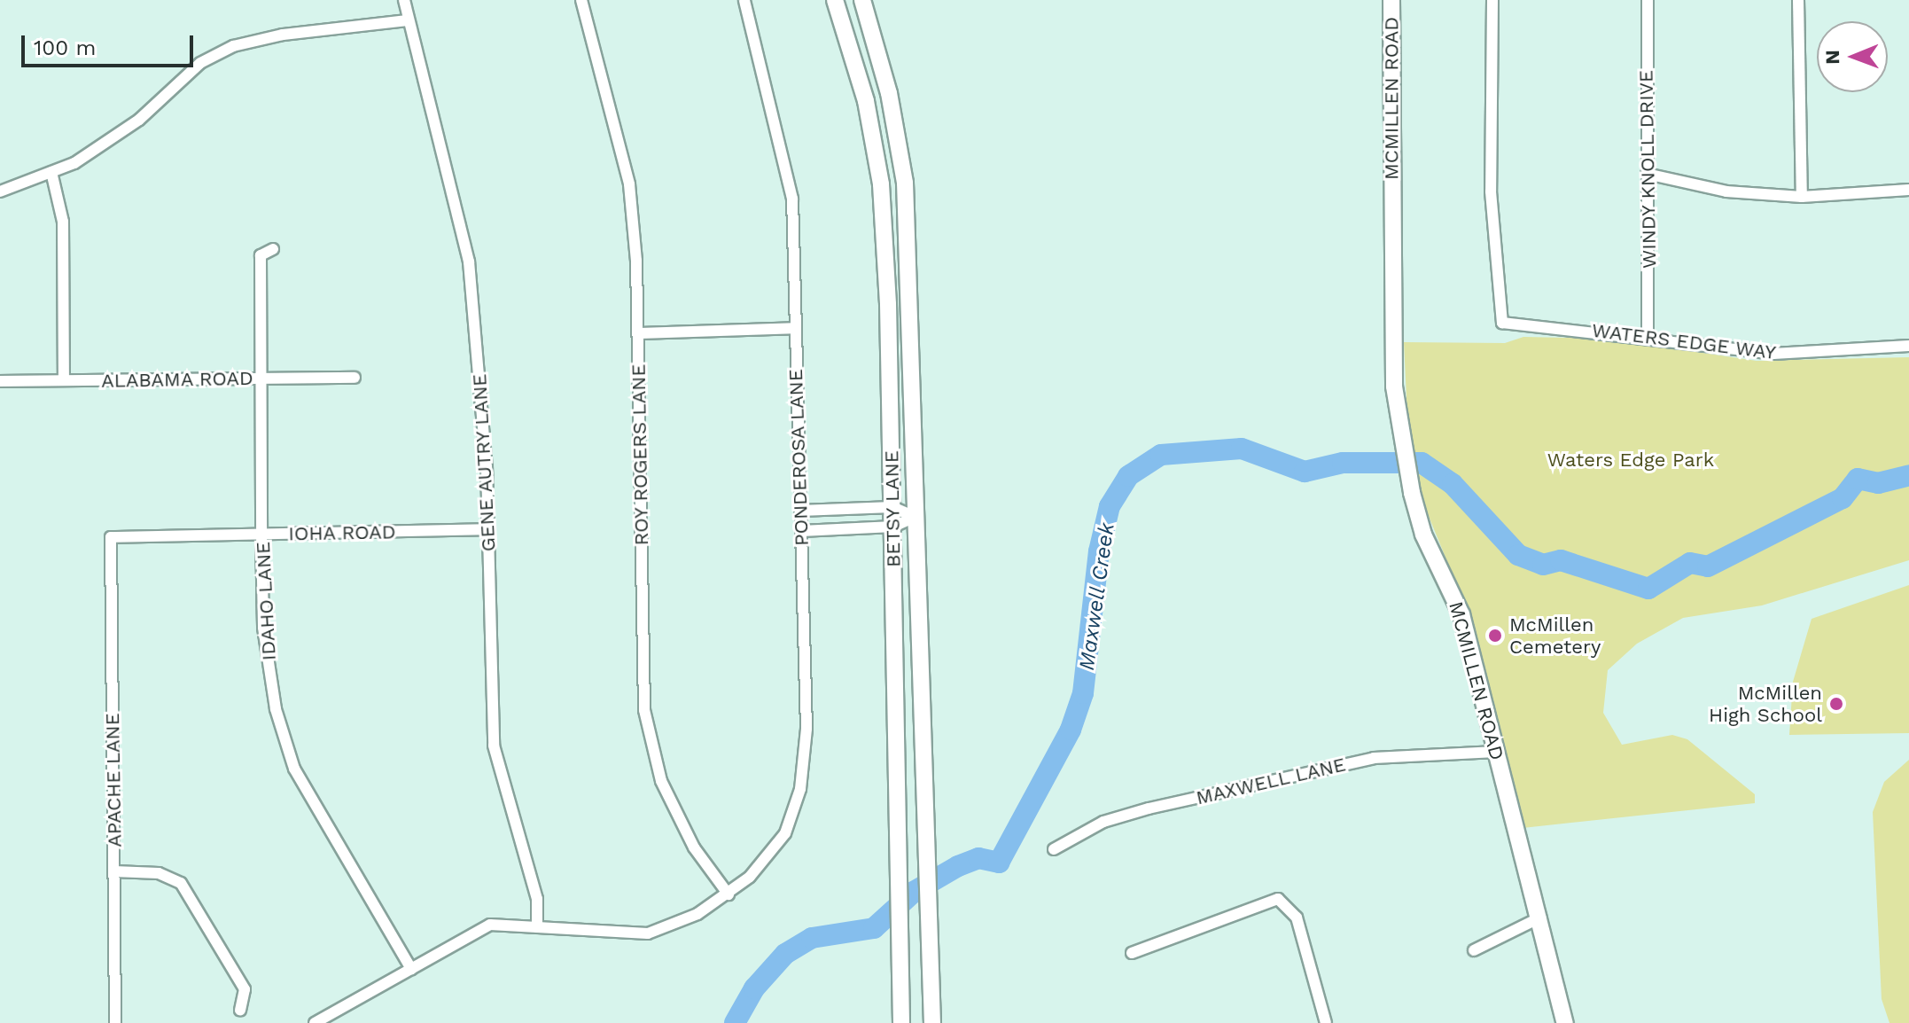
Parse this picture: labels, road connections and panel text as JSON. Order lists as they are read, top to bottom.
{
  "streets": {
    "main road": ["MCMILLEN ROAD", "BETSY LANE"],
    "street": [
      "WINDY KNOLL DRIVE",
      "WATERS EDGE WAY",
      "ALABAMA ROAD",
      "ROY ROGERS LANE",
      "PONDEROSA LANE",
      "GENE AUTRY LANE",
      "IOHA ROAD",
      "IDAHO LANE",
      "APACHE LANE",
      "MAXWELL LANE"
    ]
  },
  "crossings": [
    ["MCMILLEN ROAD", "MAXWELL LANE"],
    ["WINDY KNOLL DRIVE", "WATERS EDGE WAY"],
    ["ALABAMA ROAD", "IDAHO LANE"],
    ["ROY ROGERS LANE", "PONDEROSA LANE"],
    ["GENE AUTRY LANE", "IOHA ROAD"],
    ["IOHA ROAD", "IDAHO LANE"],
    ["IOHA ROAD", "APACHE LANE"]
  ],
  "water": ["Maxwell Creek"],
  "parks": ["Waters Edge Park"],
  "places": ["McMillen Cemetery", "McMillen High School"],
  "scale_bar": "100 m",
  "north": "left"
}
